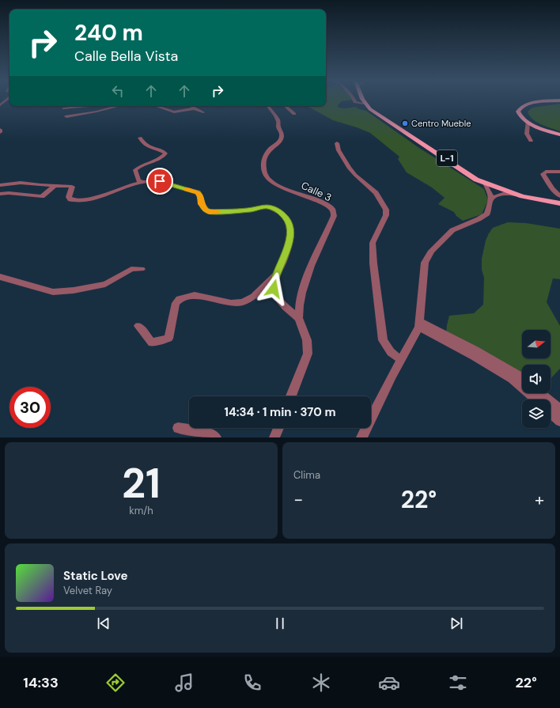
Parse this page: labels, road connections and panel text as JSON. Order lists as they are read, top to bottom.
{
  "streets": {
    "main road": ["L-1"],
    "street": ["Calle 3"]
  },
  "places": ["Centro Mueble"],
  "north": "right",
  "page": {
    "turn": ["240 m", "Calle Bella Vista"],
    "limit": "30",
    "trip": "14:34 · 1 min · 370 m",
    "tile": [
      ["21", "km/h"],
      "Clima"
    ],
    "heat": ["−", "22°", "+"],
    "song": ["Static Love", "Velvet Ray"],
    "tabs": ["14:33", "22°"]
  }
}
